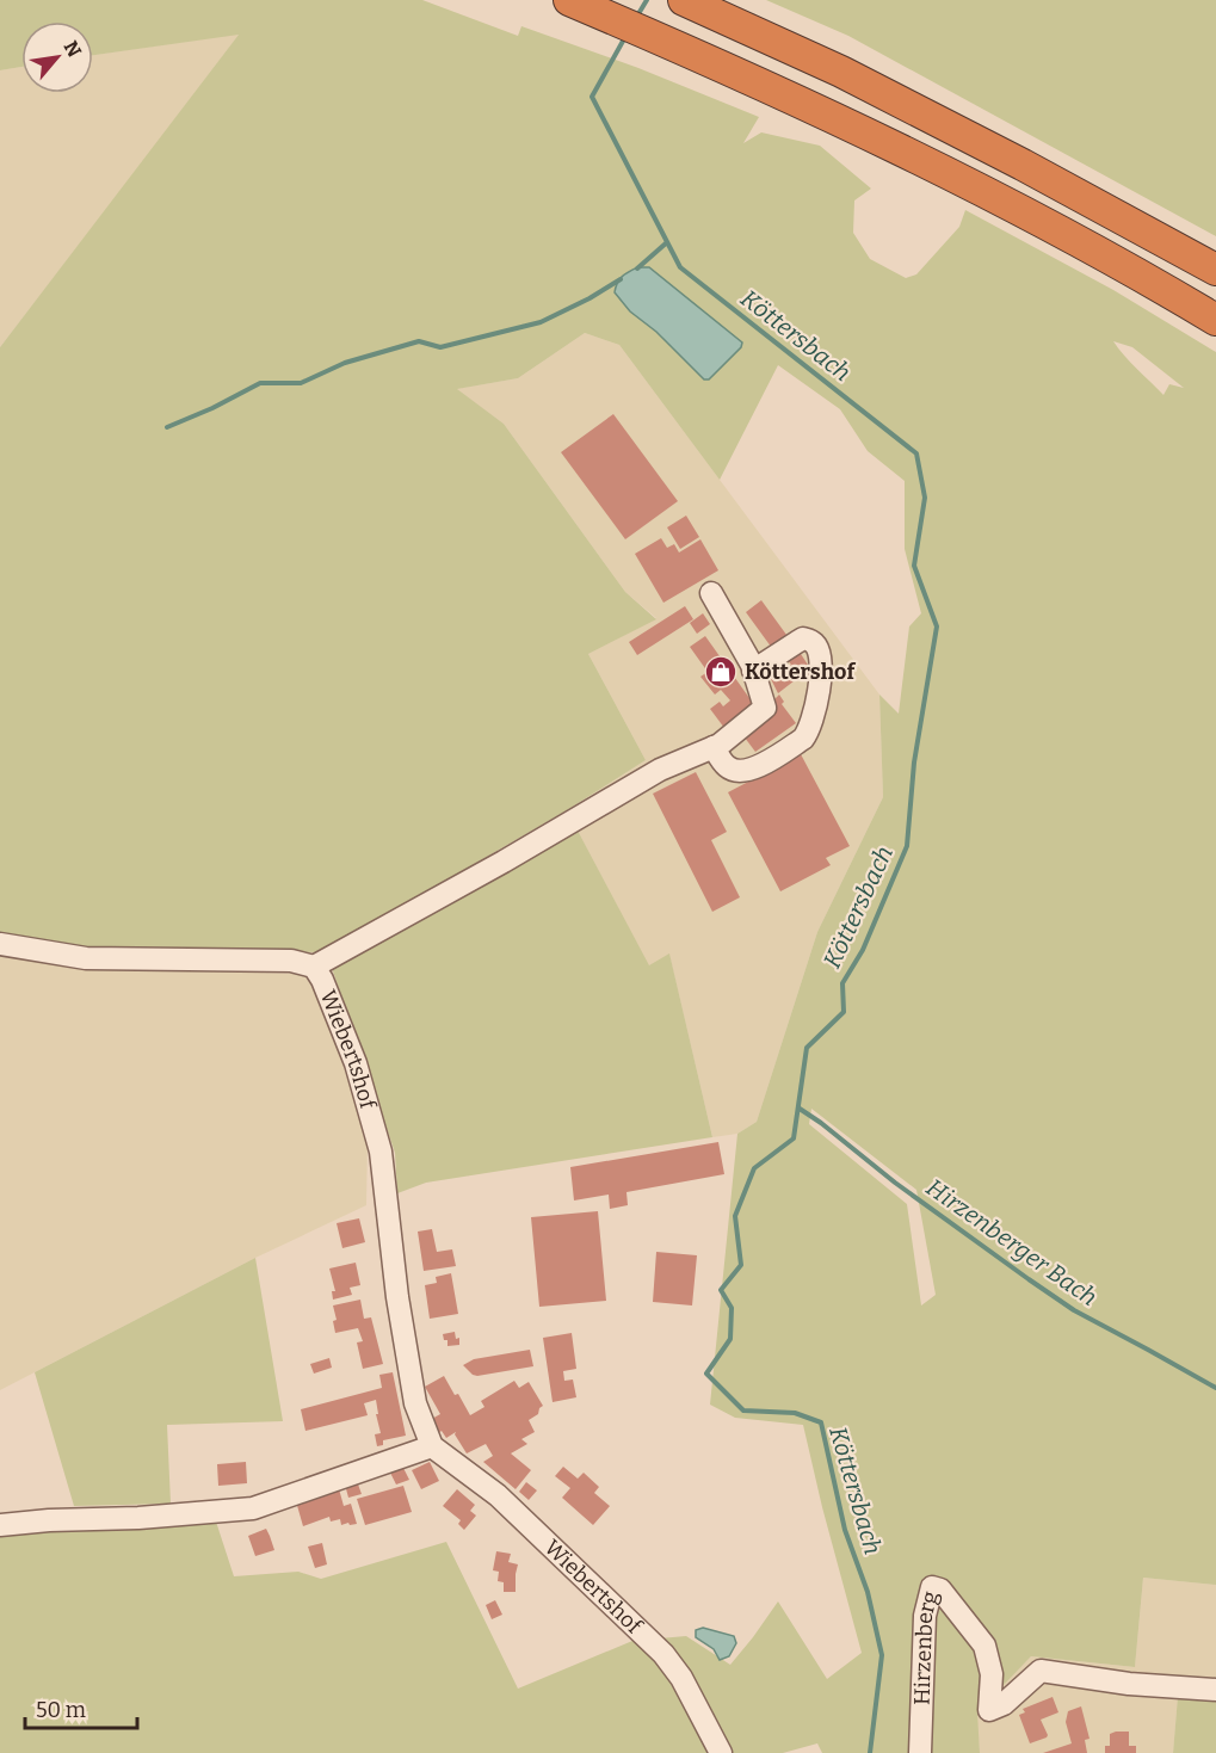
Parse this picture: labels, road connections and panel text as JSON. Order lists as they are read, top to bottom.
{
  "streets": {
    "street": ["Wiebertshof", "Hirzenberg"]
  },
  "water": ["Köttersbach", "Hirzenberger Bach"],
  "places": {
    "shop": ["Köttershof"]
  },
  "scale_bar": "50 m",
  "north": "top right"
}
